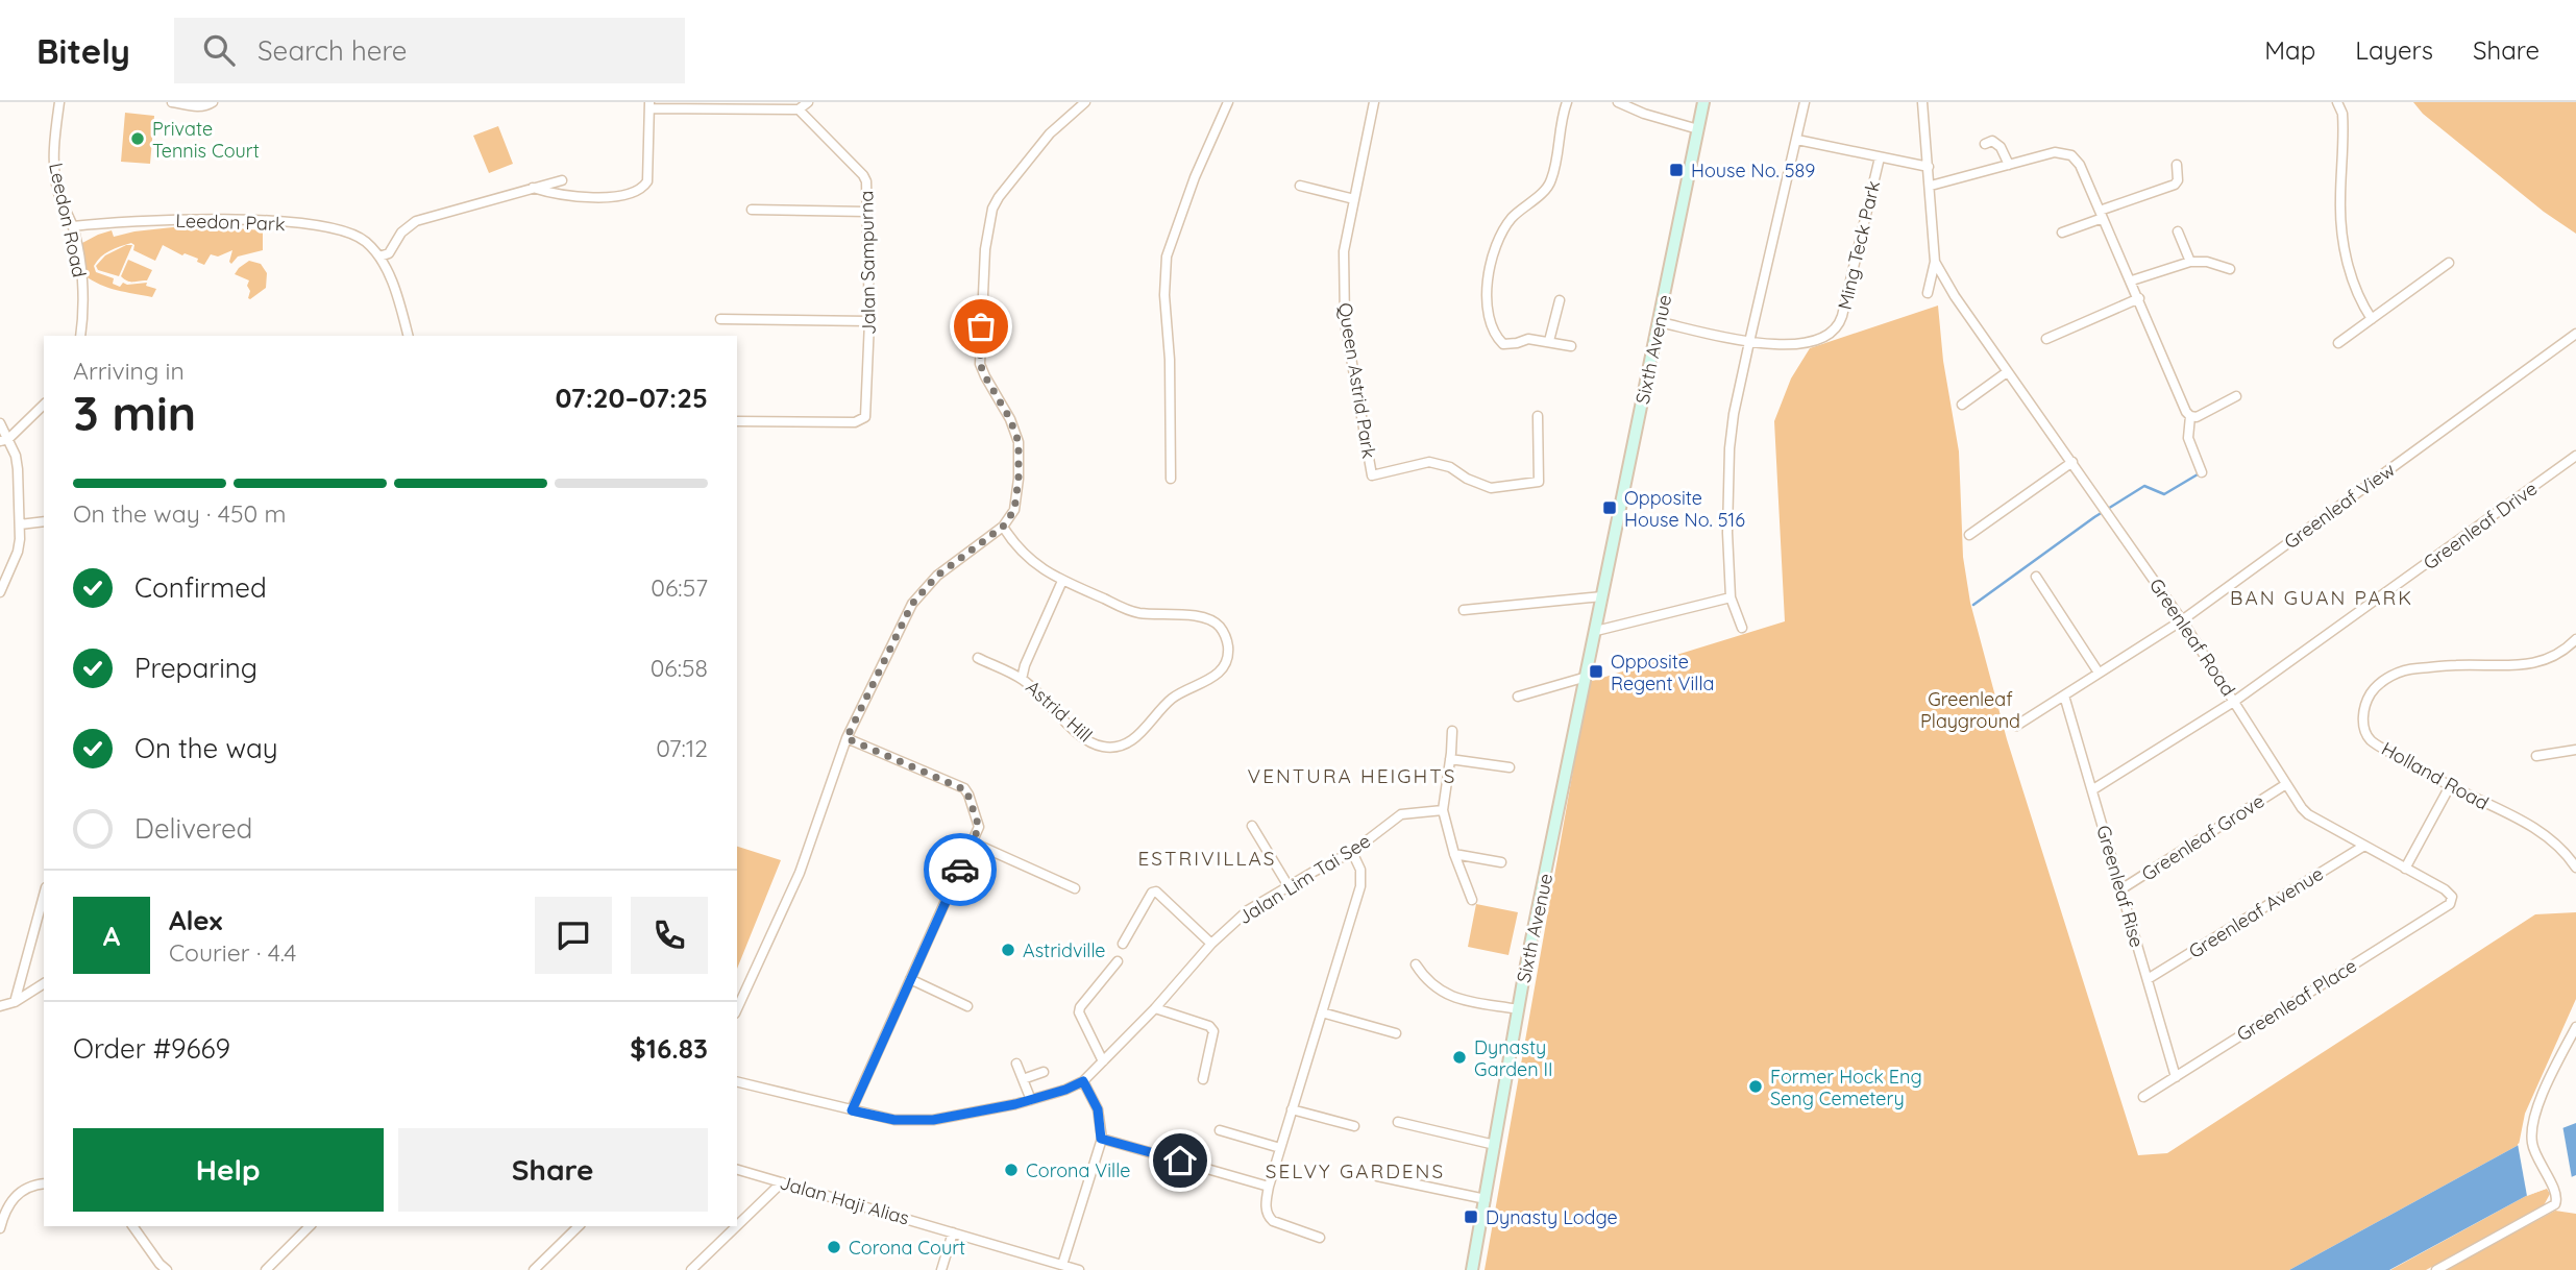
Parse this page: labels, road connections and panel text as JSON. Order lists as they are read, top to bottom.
{
  "streets": {
    "main road": ["Sixth Avenue"],
    "street": [
      "Leedon Road",
      "Leedon Park",
      "Ming Teck Park",
      "Jalan Sampurna",
      "Queen Astrid Park",
      "Greenleaf View",
      "Greenleaf Drive",
      "Greenleaf Road",
      "Astrid Hill",
      "Holland Road",
      "Greenleaf Grove",
      "Jalan Lim Tai See",
      "Greenleaf Rise",
      "Greenleaf Avenue",
      "Greenleaf Place",
      "Jalan Haji Alias"
    ]
  },
  "crossings": [
    ["Leedon Road", "Leedon Park"],
    ["Ming Teck Park", "Sixth Avenue"],
    ["Greenleaf View", "Greenleaf Road"],
    ["Greenleaf View", "Greenleaf Rise"],
    ["Greenleaf Drive", "Greenleaf Road"],
    ["Greenleaf Drive", "Greenleaf Rise"],
    ["Greenleaf Road", "Greenleaf Grove"],
    ["Greenleaf Road", "Greenleaf Avenue"],
    ["Greenleaf Road", "Greenleaf Place"],
    ["Greenleaf Grove", "Greenleaf Rise"],
    ["Greenleaf Rise", "Greenleaf Avenue"],
    ["Greenleaf Rise", "Greenleaf Place"]
  ],
  "districts": [
    "BAN GUAN PARK",
    "VENTURA HEIGHTS",
    "ESTRIVILLAS",
    "SELVY GARDENS"
  ],
  "parks": ["Greenleaf Playground"],
  "places": {
    "other": [
      "Private Tennis Court",
      "Astridville",
      "Dynasty Garden II",
      "Former Hock Eng Seng Cemetery",
      "Corona Ville",
      "Corona Court"
    ],
    "transit": [
      "House No. 589",
      "Opposite House No. 516",
      "Opposite Regent Villa",
      "Dynasty Lodge"
    ]
  },
  "page": {
    "header": "Bitely",
    "search": "Search here",
    "nav": ["Map", "Layers", "Share"],
    "heading": ["3 min", "Arriving in", "07:20–07:25"],
    "panel": [
      "Alex",
      "Courier · 4.4",
      "Order #9669",
      "$16.83"
    ],
    "bar": "On the way · 450 m",
    "list": [
      ["Confirmed", "06:57"],
      ["Preparing", "06:58"],
      ["On the way", "07:12"],
      "Delivered"
    ],
    "round": "A",
    "buttons": ["Help", "Share"]
  }
}
